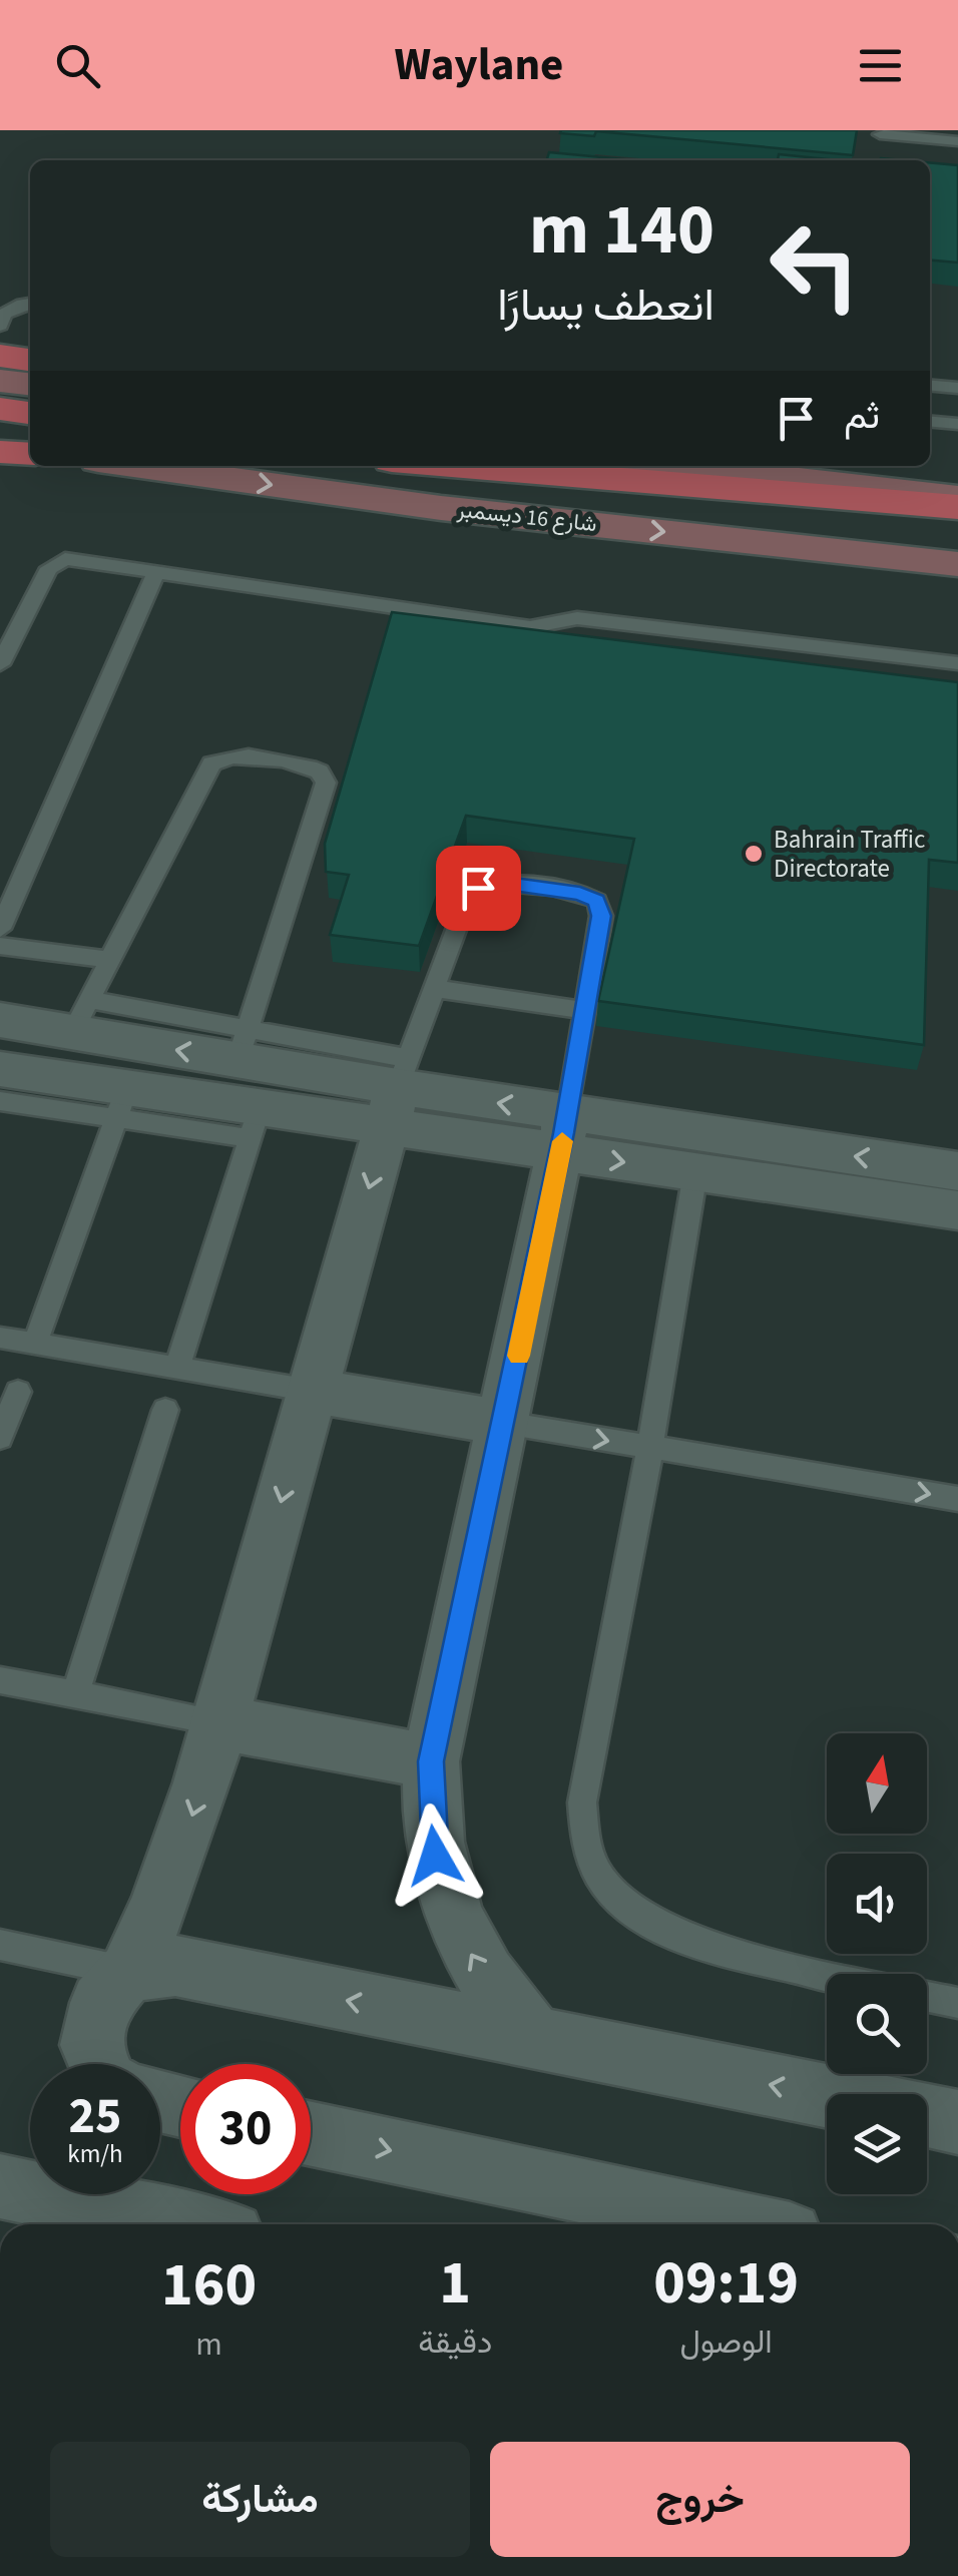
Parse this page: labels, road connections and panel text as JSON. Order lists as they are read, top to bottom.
{
  "streets": {
    "main road": ["شارع 16 ديسمبر"]
  },
  "places": ["Bahrain Traffic Directorate"],
  "north": "top",
  "page": {
    "header": "Waylane",
    "turn": ["140 m", "انعطف يسارًا"],
    "then": "ثم",
    "speed": "25 km/h",
    "limit": "30",
    "eta": [
      "09:19",
      "الوصول",
      "1",
      "دقيقة",
      "160",
      "m"
    ],
    "buttons": ["خروج", "مشاركة"]
  }
}
